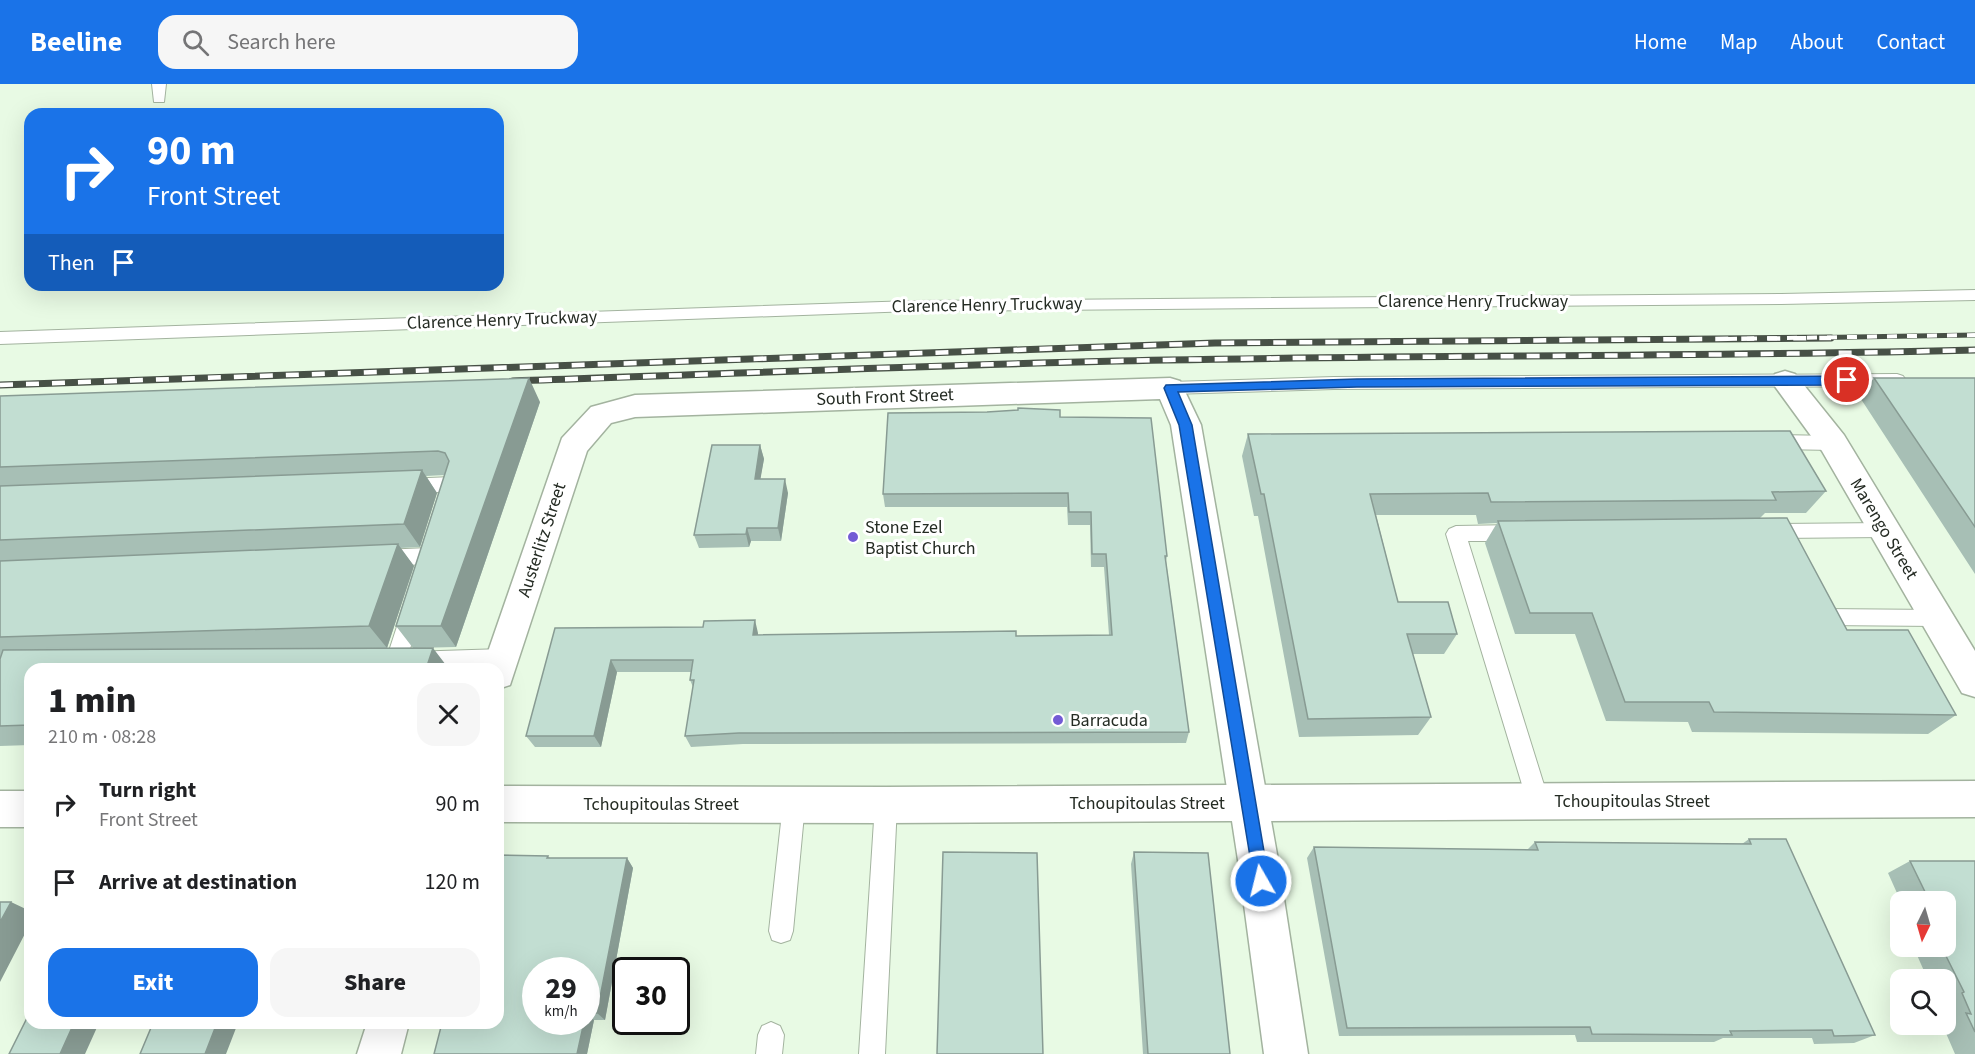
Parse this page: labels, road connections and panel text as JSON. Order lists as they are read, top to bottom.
{
  "streets": {
    "street": [
      "South Front Street",
      "Marengo Street",
      "Austerlitz Street",
      "Tchoupitoulas Street"
    ],
    "lane": ["Clarence Henry Truckway"]
  },
  "crossings": [
    ["South Front Street", "Austerlitz Street"]
  ],
  "places": ["Stone Ezel Baptist Church", "Barracuda"],
  "north": "bottom",
  "page": {
    "header": "Beeline",
    "search": "Search here",
    "nav": [
      "Home",
      "Map",
      "About",
      "Contact"
    ],
    "turn": ["90 m", "Front Street"],
    "then": "Then",
    "heading": ["1 min", "210 m · 08:28"],
    "list": [
      {
        "name": "Turn right",
        "note": "Front Street",
        "value": "90 m"
      },
      {
        "name": "Arrive at destination",
        "value": "120 m"
      }
    ],
    "buttons": ["Exit", "Share"],
    "speed": "29 km/h",
    "limit": "30"
  }
}
